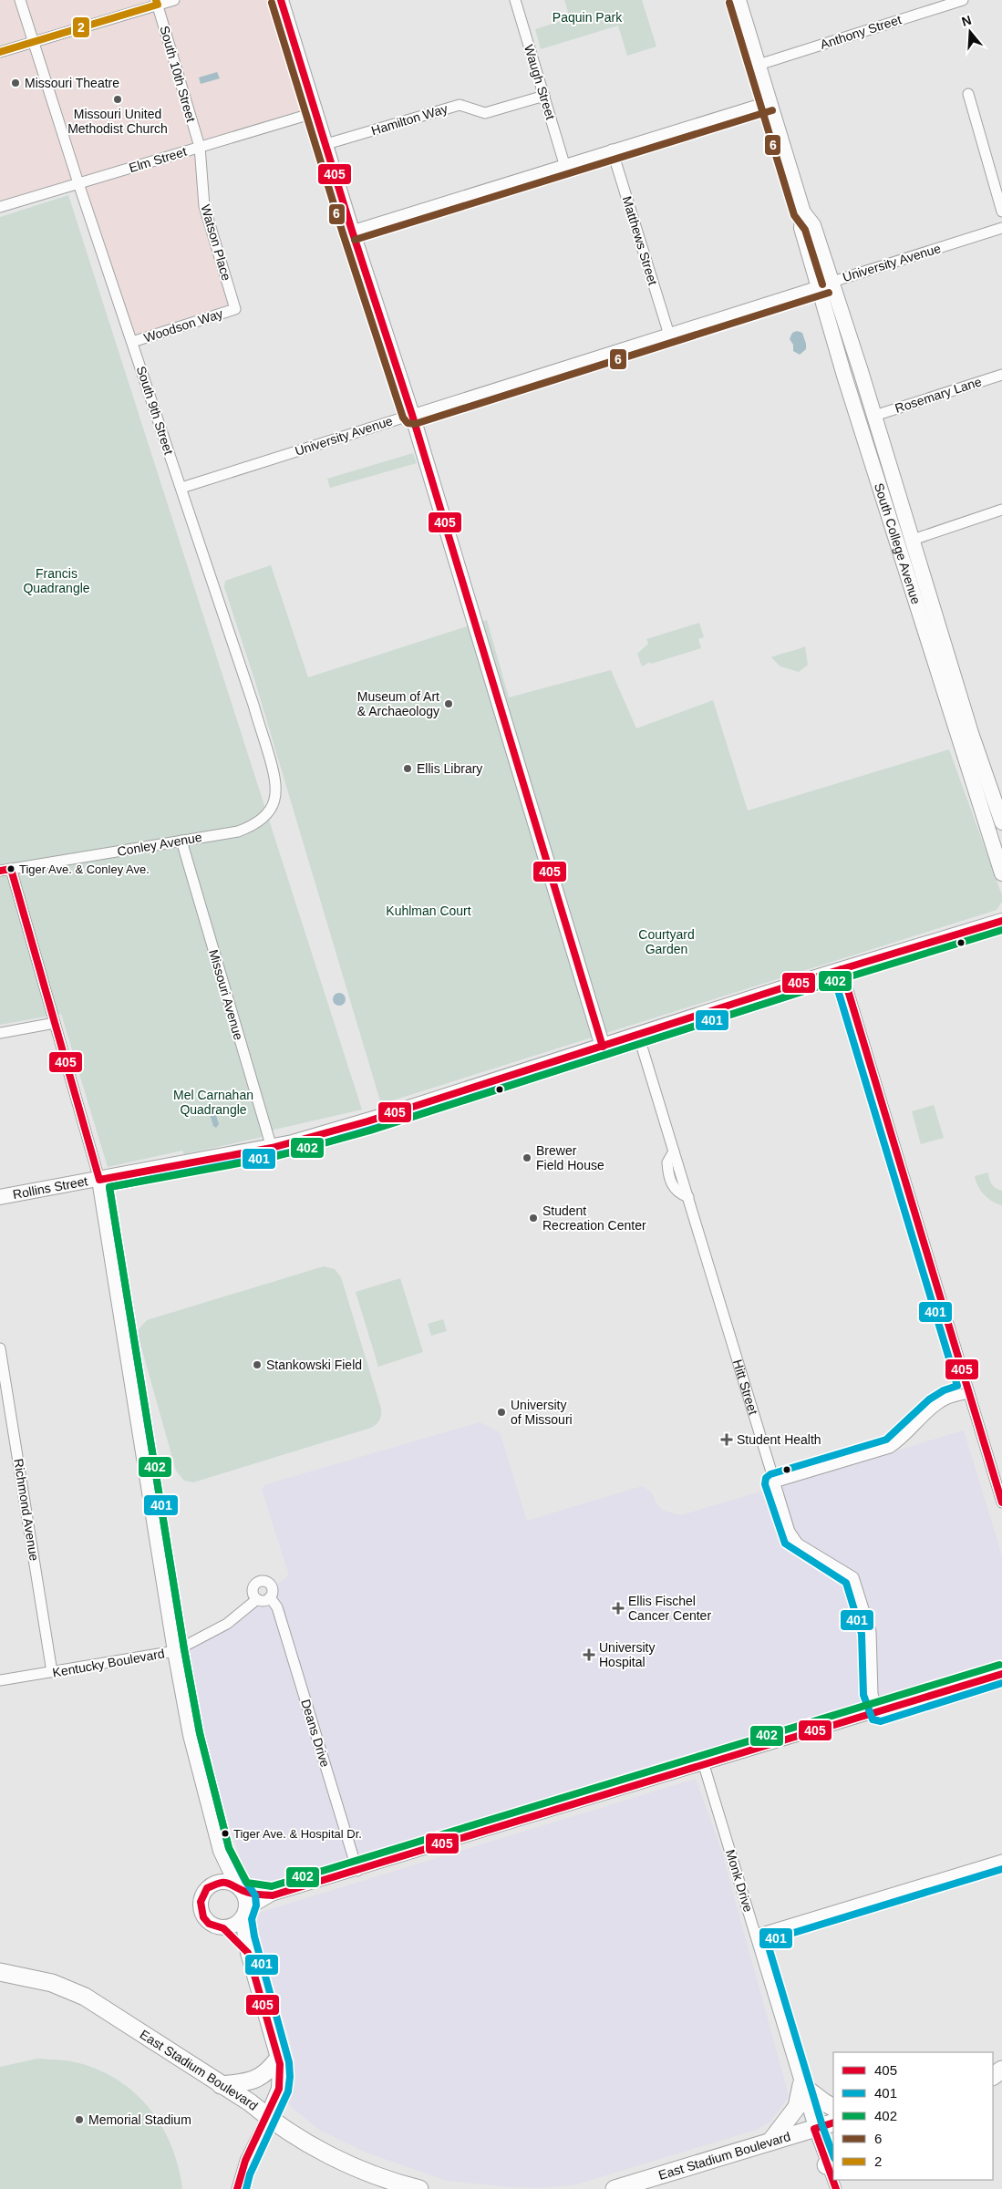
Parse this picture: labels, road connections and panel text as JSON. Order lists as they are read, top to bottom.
{
  "streets": {
    "main road": ["East Stadium Boulevard"],
    "street": [
      "Anthony Street",
      "South 10th Street",
      "Waugh Street",
      "Hamilton Way",
      "Elm Street",
      "Matthews Street",
      "Watson Place",
      "University Avenue",
      "Woodson Way",
      "Rosemary Lane",
      "South 9th Street",
      "South College Avenue",
      "Conley Avenue",
      "Missouri Avenue",
      "Rollins Street",
      "Hitt Street",
      "Richmond Avenue",
      "Kentucky Boulevard",
      "Deans Drive",
      "Monk Drive"
    ]
  },
  "crossings": [
    ["Anthony Street", "South College Avenue"],
    ["South 10th Street", "Elm Street"],
    ["South 10th Street", "Watson Place"],
    ["Waugh Street", "Hamilton Way"],
    ["Elm Street", "Watson Place"],
    ["Elm Street", "South 9th Street"],
    ["Matthews Street", "University Avenue"],
    ["Watson Place", "Woodson Way"],
    ["University Avenue", "South 9th Street"],
    ["University Avenue", "South College Avenue"],
    ["Woodson Way", "South 9th Street"],
    ["Rosemary Lane", "South College Avenue"],
    ["South 9th Street", "Conley Avenue"],
    ["Conley Avenue", "Missouri Avenue"],
    ["Missouri Avenue", "Rollins Street"],
    ["Rollins Street", "Hitt Street"],
    ["Richmond Avenue", "Kentucky Boulevard"],
    ["Kentucky Boulevard", "Deans Drive"],
    ["Monk Drive", "East Stadium Boulevard"]
  ],
  "parks": [
    "Paquin Park",
    "Francis Quadrangle",
    "Kuhlman Court",
    "Courtyard Garden",
    "Mel Carnahan Quadrangle"
  ],
  "places": {
    "other": [
      "Missouri Theatre",
      "Missouri United Methodist Church",
      "Museum of Art & Archaeology",
      "Ellis Library",
      "Tiger Ave. & Conley Ave.",
      "Brewer Field House",
      "Student Recreation Center",
      "Stankowski Field",
      "University of Missouri",
      "Tiger Ave. & Hospital Dr.",
      "Memorial Stadium"
    ],
    "health": ["Student Health", "Ellis Fischel Cancer Center", "University Hospital"]
  },
  "lines": [
    "transit line 405",
    "transit line 2",
    "transit line 6",
    "transit line 402",
    "transit line 401"
  ],
  "legend": [
    "405",
    "401",
    "402",
    "6",
    "2"
  ],
  "north": "top"
}
